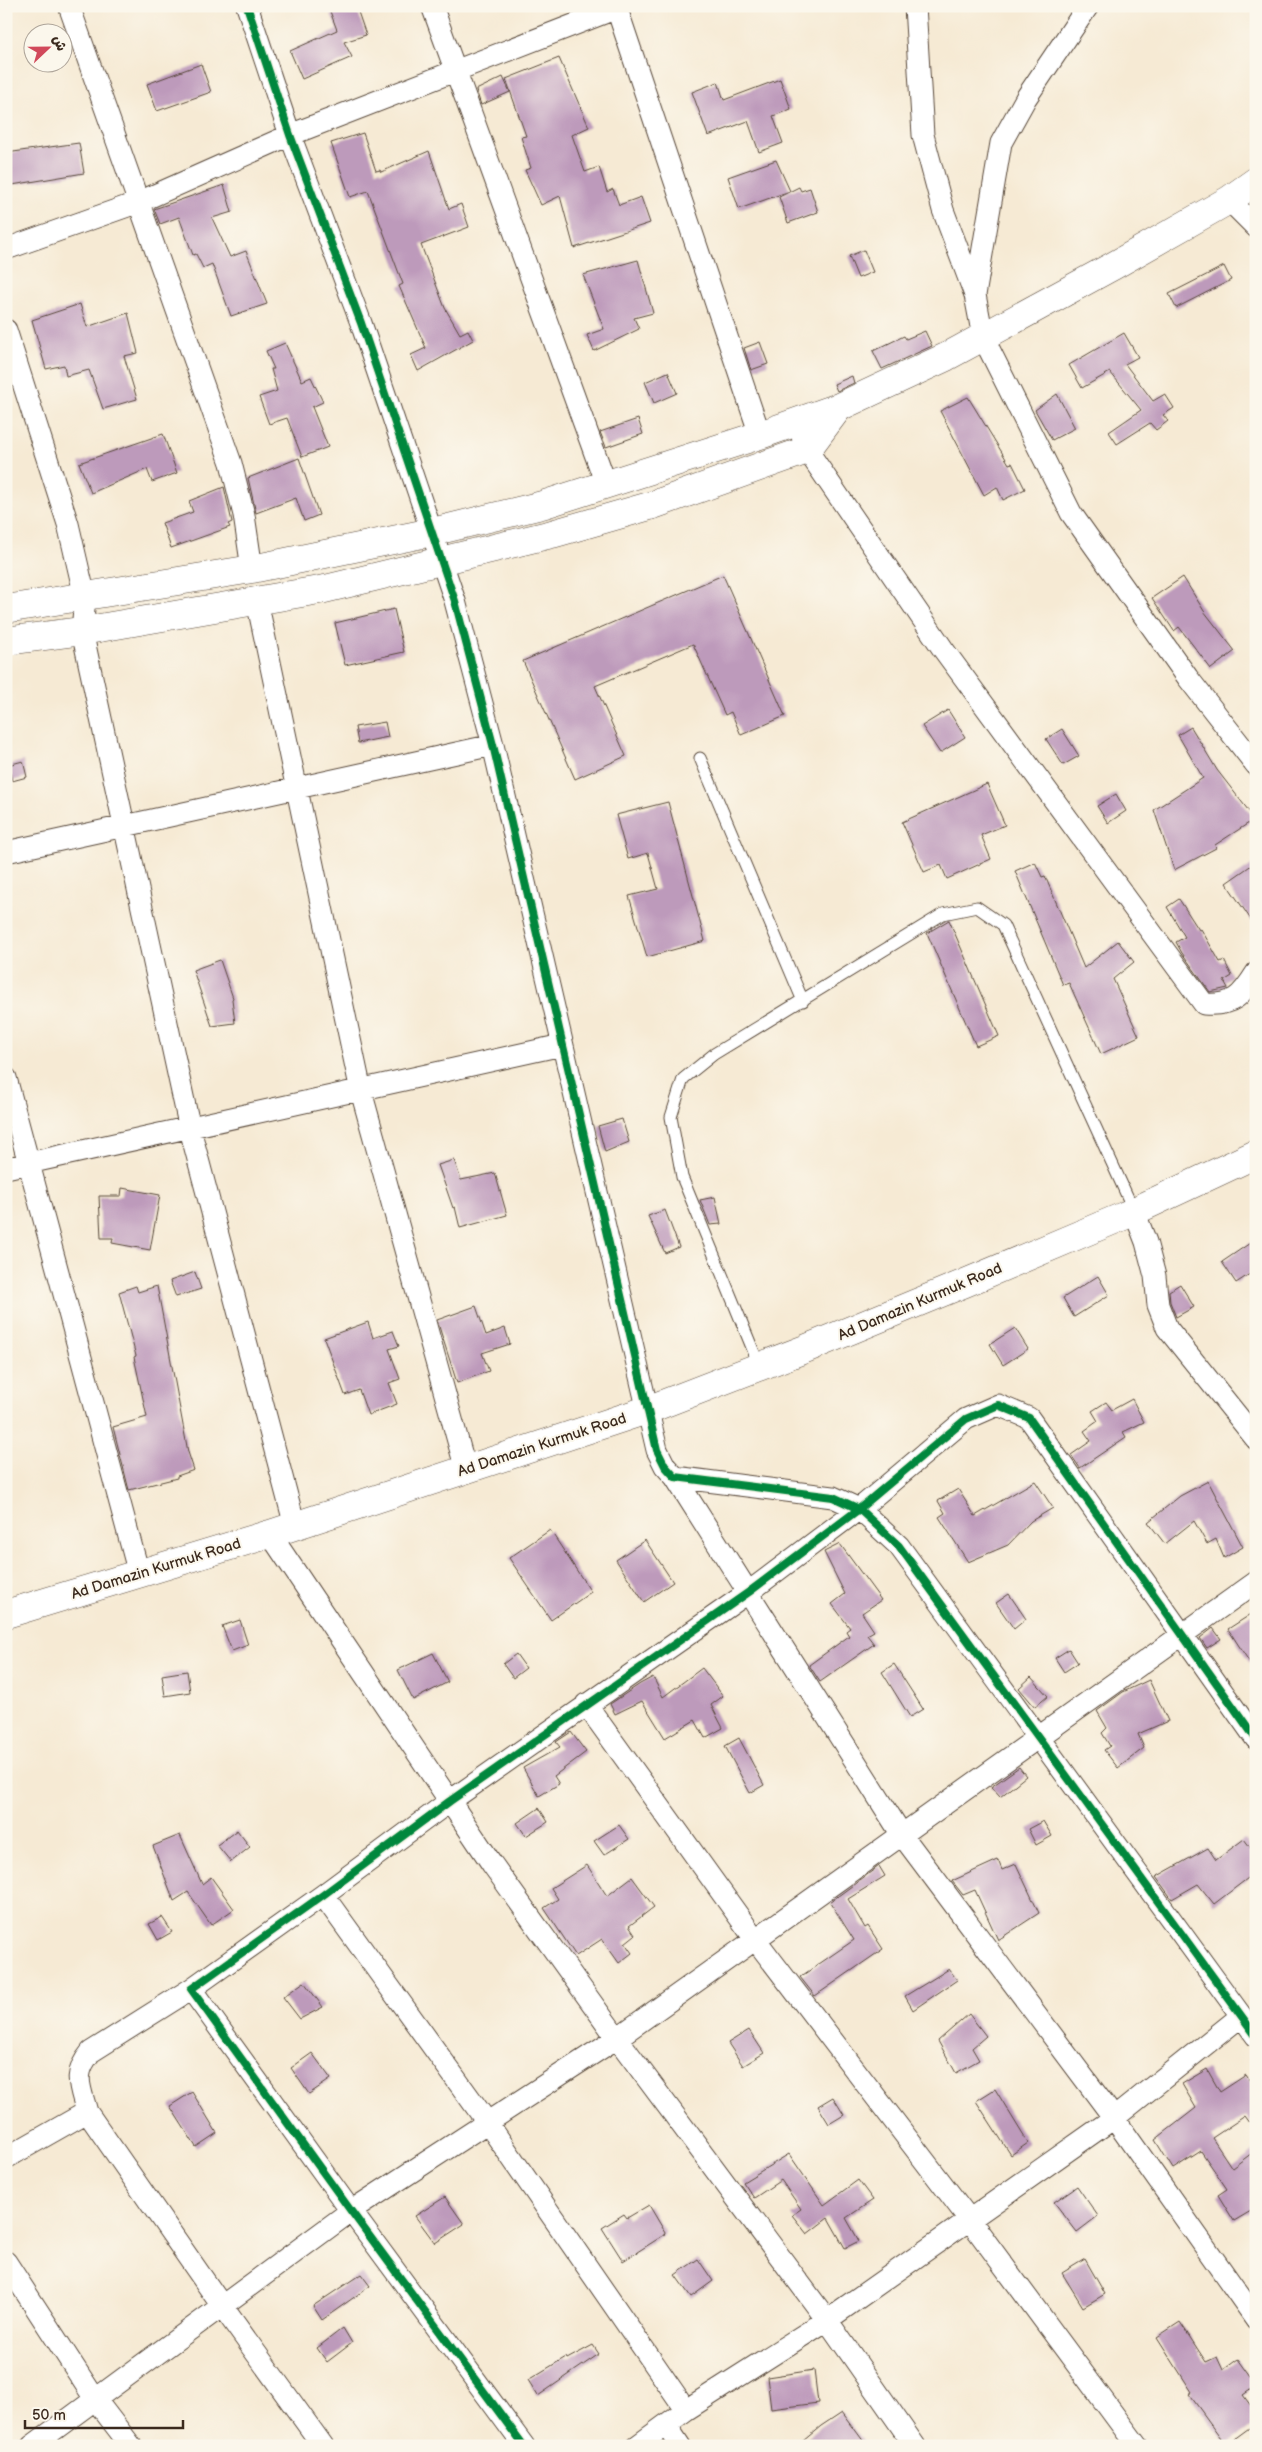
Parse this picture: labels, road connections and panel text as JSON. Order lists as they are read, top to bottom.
{
  "streets": {
    "main road": ["Ad Damazin Kurmuk Road"]
  },
  "scale_bar": "50 m",
  "north": "right"
}
